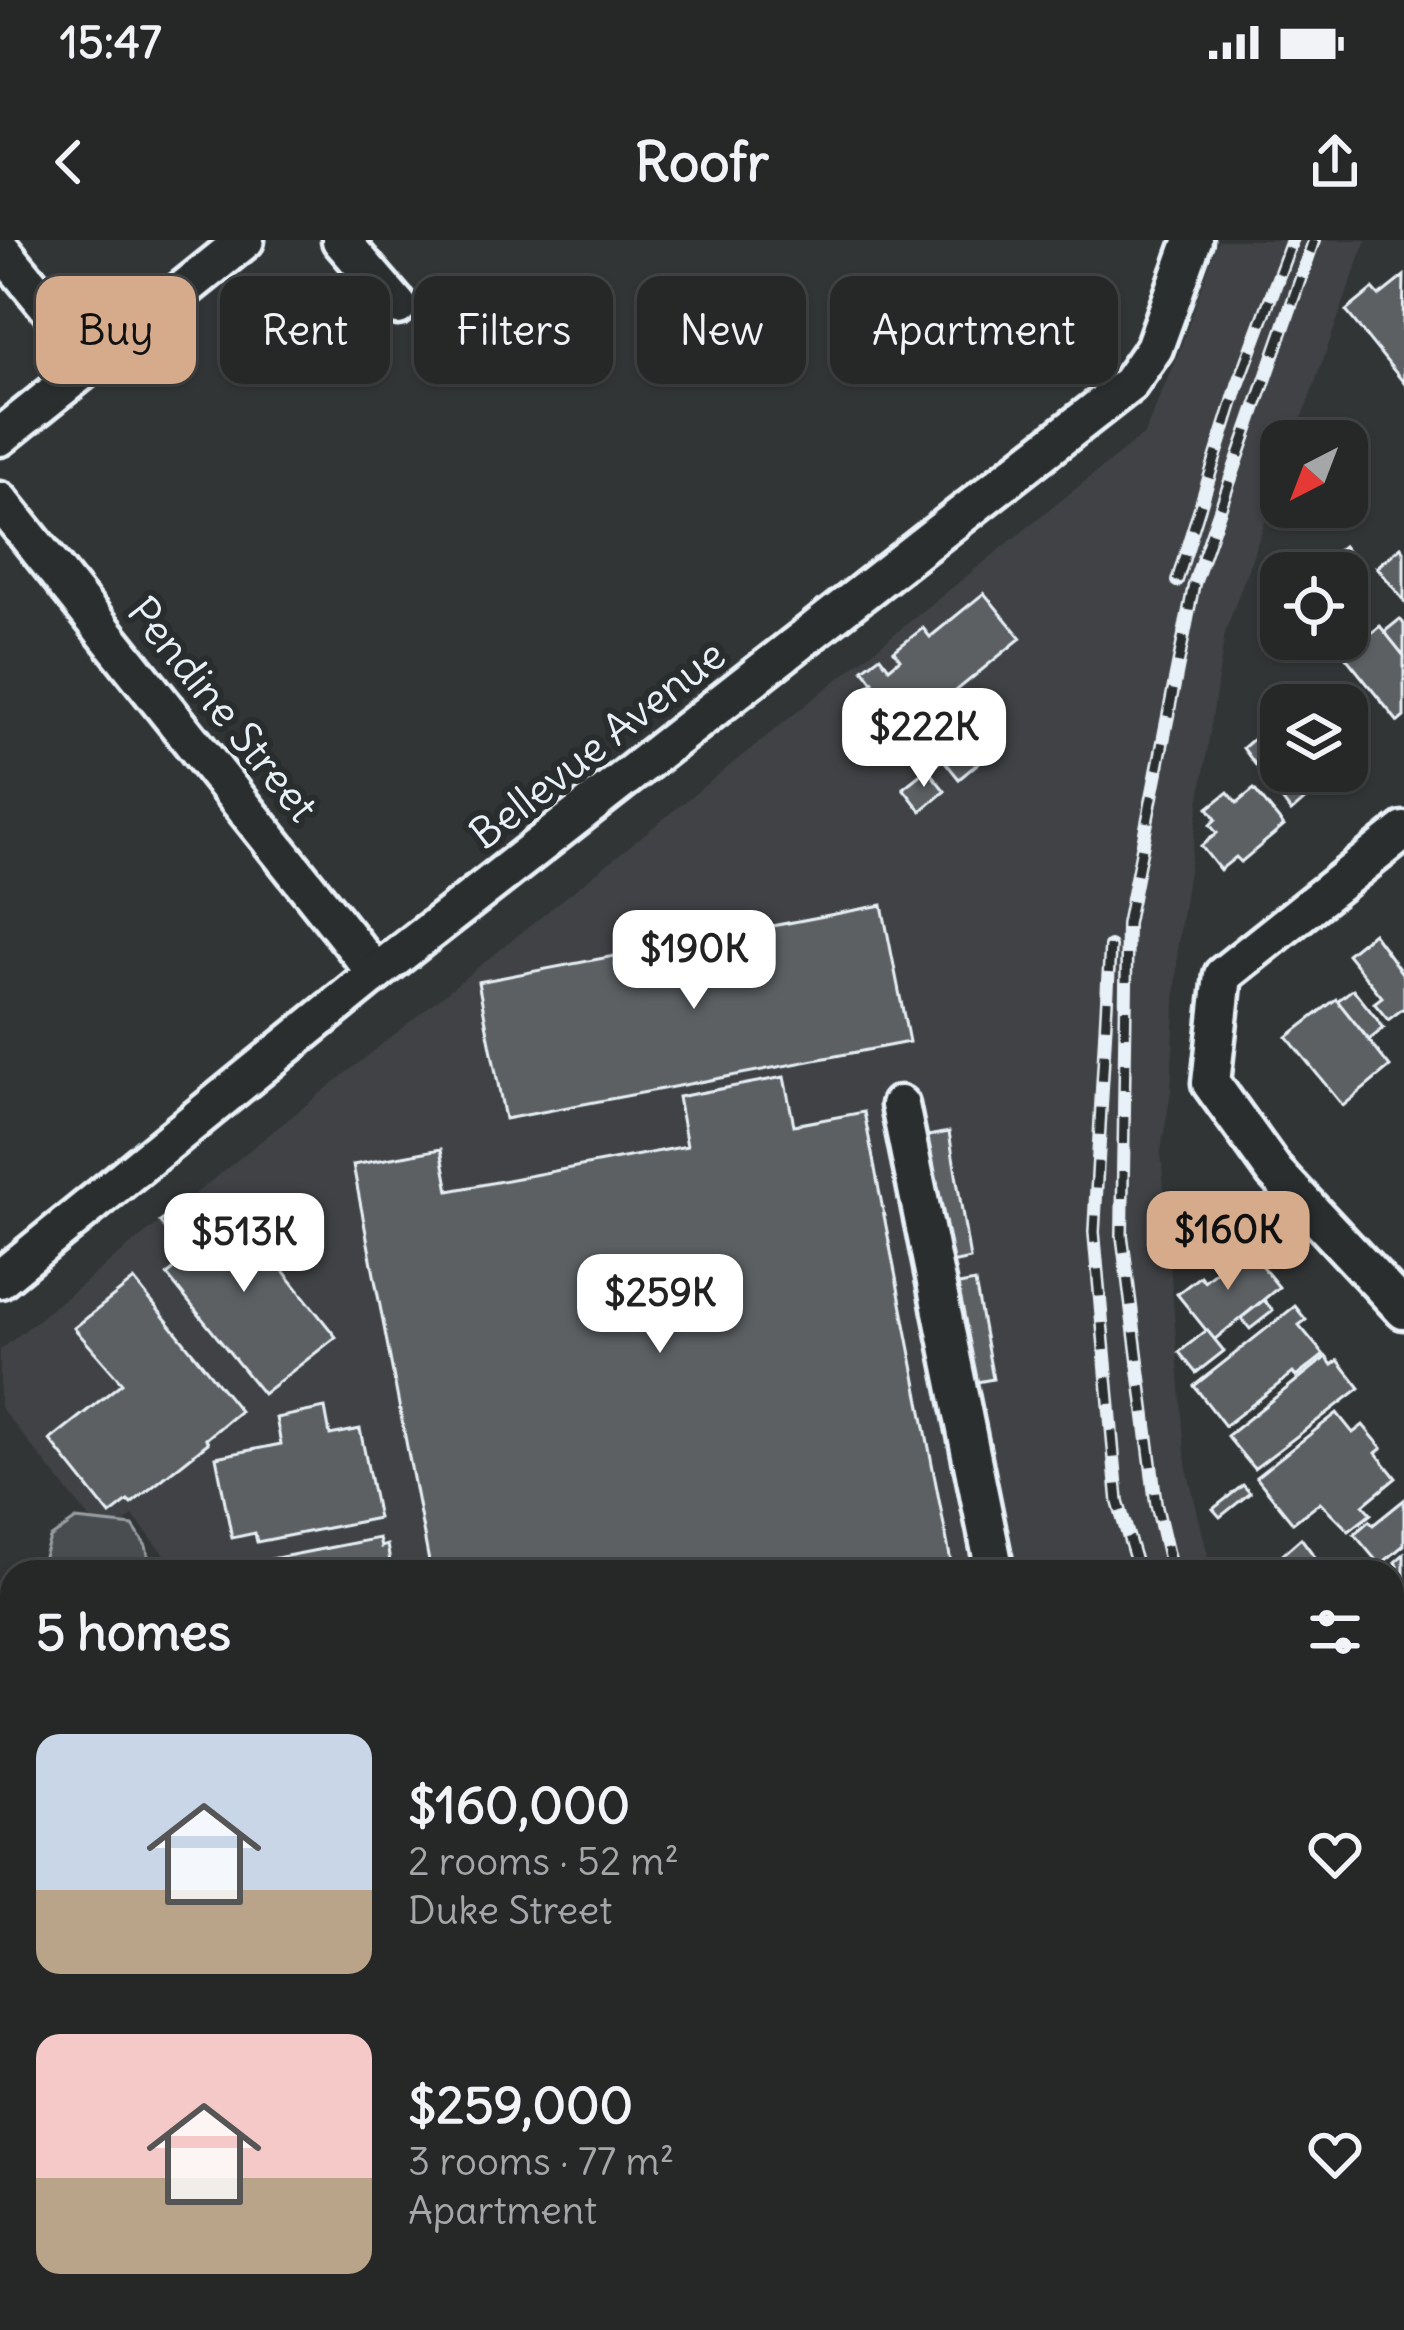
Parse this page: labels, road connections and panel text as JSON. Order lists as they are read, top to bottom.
{
  "streets": {
    "street": ["Pendine Street", "Bellevue Avenue"]
  },
  "crossings": [
    ["Pendine Street", "Bellevue Avenue"]
  ],
  "north": "bottom left",
  "page": {
    "status": "15:47",
    "header": "Roofr",
    "chip": [
      "Buy",
      "Rent",
      "Filters",
      "New",
      "Apartment"
    ],
    "price": [
      "$222K",
      "$190K",
      "$160K",
      "$513K",
      "$259K"
    ],
    "heading": "5 homes",
    "list": [
      {
        "name": "$160,000",
        "note": "2 rooms · 52 m² · Duke Street"
      },
      {
        "name": "$259,000",
        "note": "3 rooms · 77 m² · Apartment"
      }
    ]
  }
}
